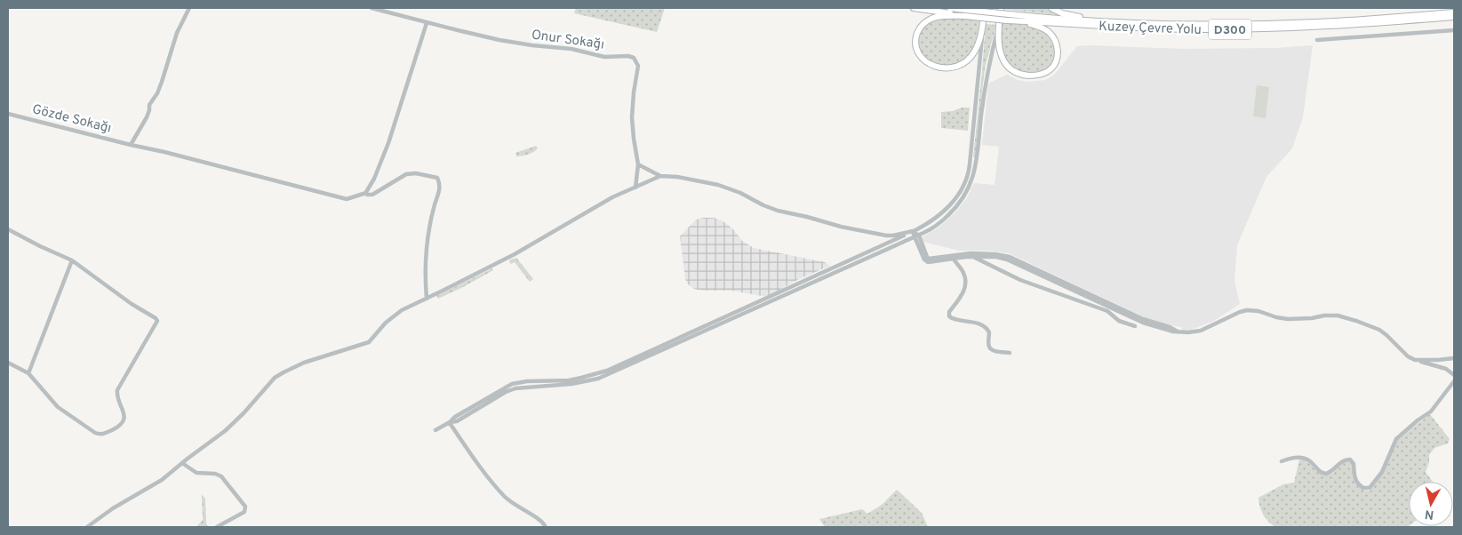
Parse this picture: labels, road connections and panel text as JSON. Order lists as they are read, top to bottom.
{
  "streets": {
    "highway": ["Kuzey Çevre Yolu", "D300"],
    "street": ["Onur Sokağı", "Gözde Sokağı"]
  },
  "crossings": [
    ["Kuzey Çevre Yolu", "D300"]
  ],
  "north": "bottom"
}
